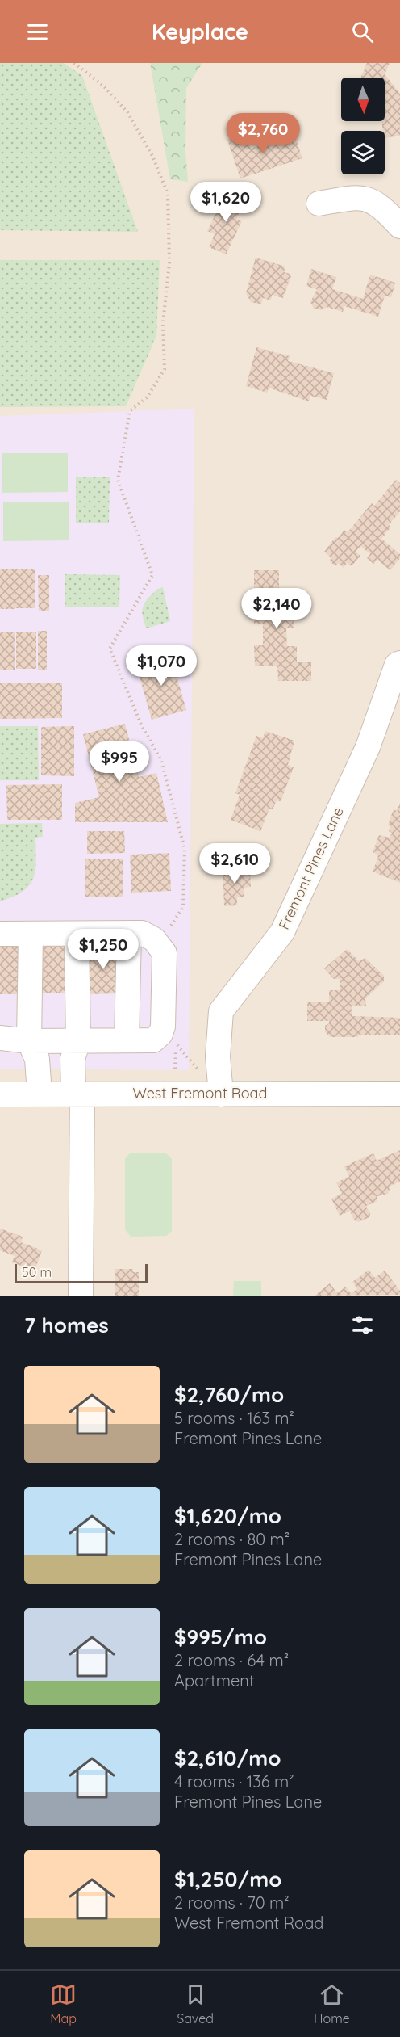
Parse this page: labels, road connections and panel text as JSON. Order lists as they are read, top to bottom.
{
  "streets": {
    "street": ["Fremont Pines Lane", "West Fremont Road"]
  },
  "crossings": [
    ["Fremont Pines Lane", "West Fremont Road"]
  ],
  "scale_bar": "50 m",
  "north": "bottom",
  "page": {
    "header": "Keyplace",
    "price": [
      "$2,760",
      "$1,620",
      "$2,140",
      "$1,070",
      "$995",
      "$2,610",
      "$1,250"
    ],
    "scale": "50 m",
    "heading": "7 homes",
    "list": [
      {
        "name": "$2,760/mo",
        "note": "5 rooms · 163 m² · Fremont Pines Lane"
      },
      {
        "name": "$1,620/mo",
        "note": "2 rooms · 80 m² · Fremont Pines Lane"
      },
      {
        "name": "$995/mo",
        "note": "2 rooms · 64 m² · Apartment"
      },
      {
        "name": "$2,610/mo",
        "note": "4 rooms · 136 m² · Fremont Pines Lane"
      },
      {
        "name": "$1,250/mo",
        "note": "2 rooms · 70 m² · West Fremont Road"
      }
    ],
    "tabs": ["Map", "Saved", "Home"]
  }
}
